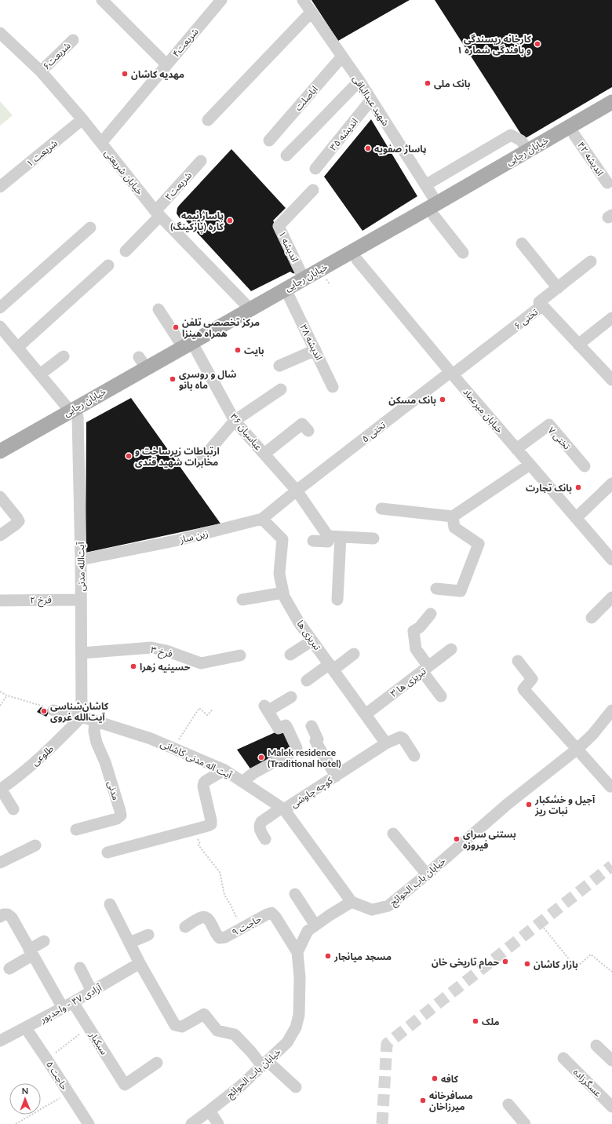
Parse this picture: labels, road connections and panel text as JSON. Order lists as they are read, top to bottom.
{
  "streets": {
    "main road": ["خیابان رجایی"],
    "street": [
      "شریعت۴",
      "شریعت۶",
      "اباصلت",
      "شهید عبدالباقی",
      "اندیشه ۳۵",
      "شریعت ۱",
      "اندیشه ۴۲",
      "خیابان شریعتی",
      "شریعت۲",
      "اندیشه ۱",
      "تختی ۶",
      "اندیشه ۳۸",
      "خیابان میرعماد",
      "عباسیان ۳۶",
      "تختی ۵",
      "تختی ۷",
      "زین ساز",
      "آیت‌الله مدنی",
      "فرخ ۲",
      "تبریزی ها",
      "فرخ ۳",
      "تبریزی ها ۳",
      "طلوعی",
      "آیت اله مدنی کاشانی",
      "مدنی",
      "کوچه چاوشی",
      "خیابان باب الحوائج",
      "حاجت ۹",
      "آزادی ۴۷ - واحدپور",
      "سبکبار",
      "حاجت ۵",
      "عسگرزاده"
    ]
  },
  "crossings": [
    ["شریعت۴", "خیابان شریعتی"],
    ["شریعت۶", "خیابان شریعتی"],
    ["اباصلت", "شهید عبدالباقی"],
    ["شهید عبدالباقی", "اندیشه ۳۵"],
    ["شهید عبدالباقی", "خیابان رجایی"],
    ["خیابان رجایی", "اندیشه ۴۲"],
    ["خیابان رجایی", "خیابان شریعتی"],
    ["خیابان رجایی", "اندیشه ۱"],
    ["خیابان رجایی", "اندیشه ۳۸"],
    ["خیابان رجایی", "خیابان میرعماد"],
    ["خیابان رجایی", "عباسیان ۳۶"],
    ["خیابان رجایی", "آیت‌الله مدنی"],
    ["شریعت ۱", "خیابان شریعتی"],
    ["خیابان شریعتی", "شریعت۲"],
    ["تختی ۶", "خیابان میرعماد"],
    ["تختی ۶", "تختی ۵"],
    ["خیابان میرعماد", "تختی ۵"],
    ["خیابان میرعماد", "تختی ۷"],
    ["عباسیان ۳۶", "تختی ۵"],
    ["عباسیان ۳۶", "زین ساز"],
    ["تختی ۵", "زین ساز"],
    ["زین ساز", "آیت‌الله مدنی"],
    ["زین ساز", "تبریزی ها"],
    ["آیت‌الله مدنی", "فرخ ۲"],
    ["آیت‌الله مدنی", "فرخ ۳"],
    ["آیت‌الله مدنی", "طلوعی"],
    ["آیت‌الله مدنی", "آیت اله مدنی کاشانی"],
    ["تبریزی ها", "تبریزی ها ۳"],
    ["تبریزی ها", "کوچه چاوشی"],
    ["طلوعی", "آیت اله مدنی کاشانی"],
    ["آیت اله مدنی کاشانی", "مدنی"],
    ["آیت اله مدنی کاشانی", "کوچه چاوشی"],
    ["آیت اله مدنی کاشانی", "خیابان باب الحوائج"],
    ["خیابان باب الحوائج", "حاجت ۹"],
    ["آزادی ۴۷ - واحدپور", "سبکبار"],
    ["آزادی ۴۷ - واحدپور", "حاجت ۵"]
  ],
  "places": [
    "کارخانه ریسندگی و بافندگی شماره ۱",
    "مهدیه کاشان",
    "بانک ملی",
    "پاساژ صفویه",
    "پاساژ نیمه کاره (پارکینگ)",
    "مرکز تخصصی تلفن همراه هینزا",
    "بایت",
    "شال و روسری ماه بانو",
    "بانک مسکن",
    "ارتباطات زیرساخت و مخابرات شهید قندی",
    "بانک تجارت",
    "حسینیه زهرا",
    "کاشان‌شناسی آیت‌الله غروی",
    "Malek residence (Traditional hotel)",
    "آجیل و خشکبار نبات ریز",
    "بستنی سرای فیروزه",
    "مسجد میانجار",
    "حمام تاریخی خان",
    "بازار کاشان",
    "ملک",
    "کافه",
    "مسافرخانه میرزاخان"
  ],
  "north": "top"
}
